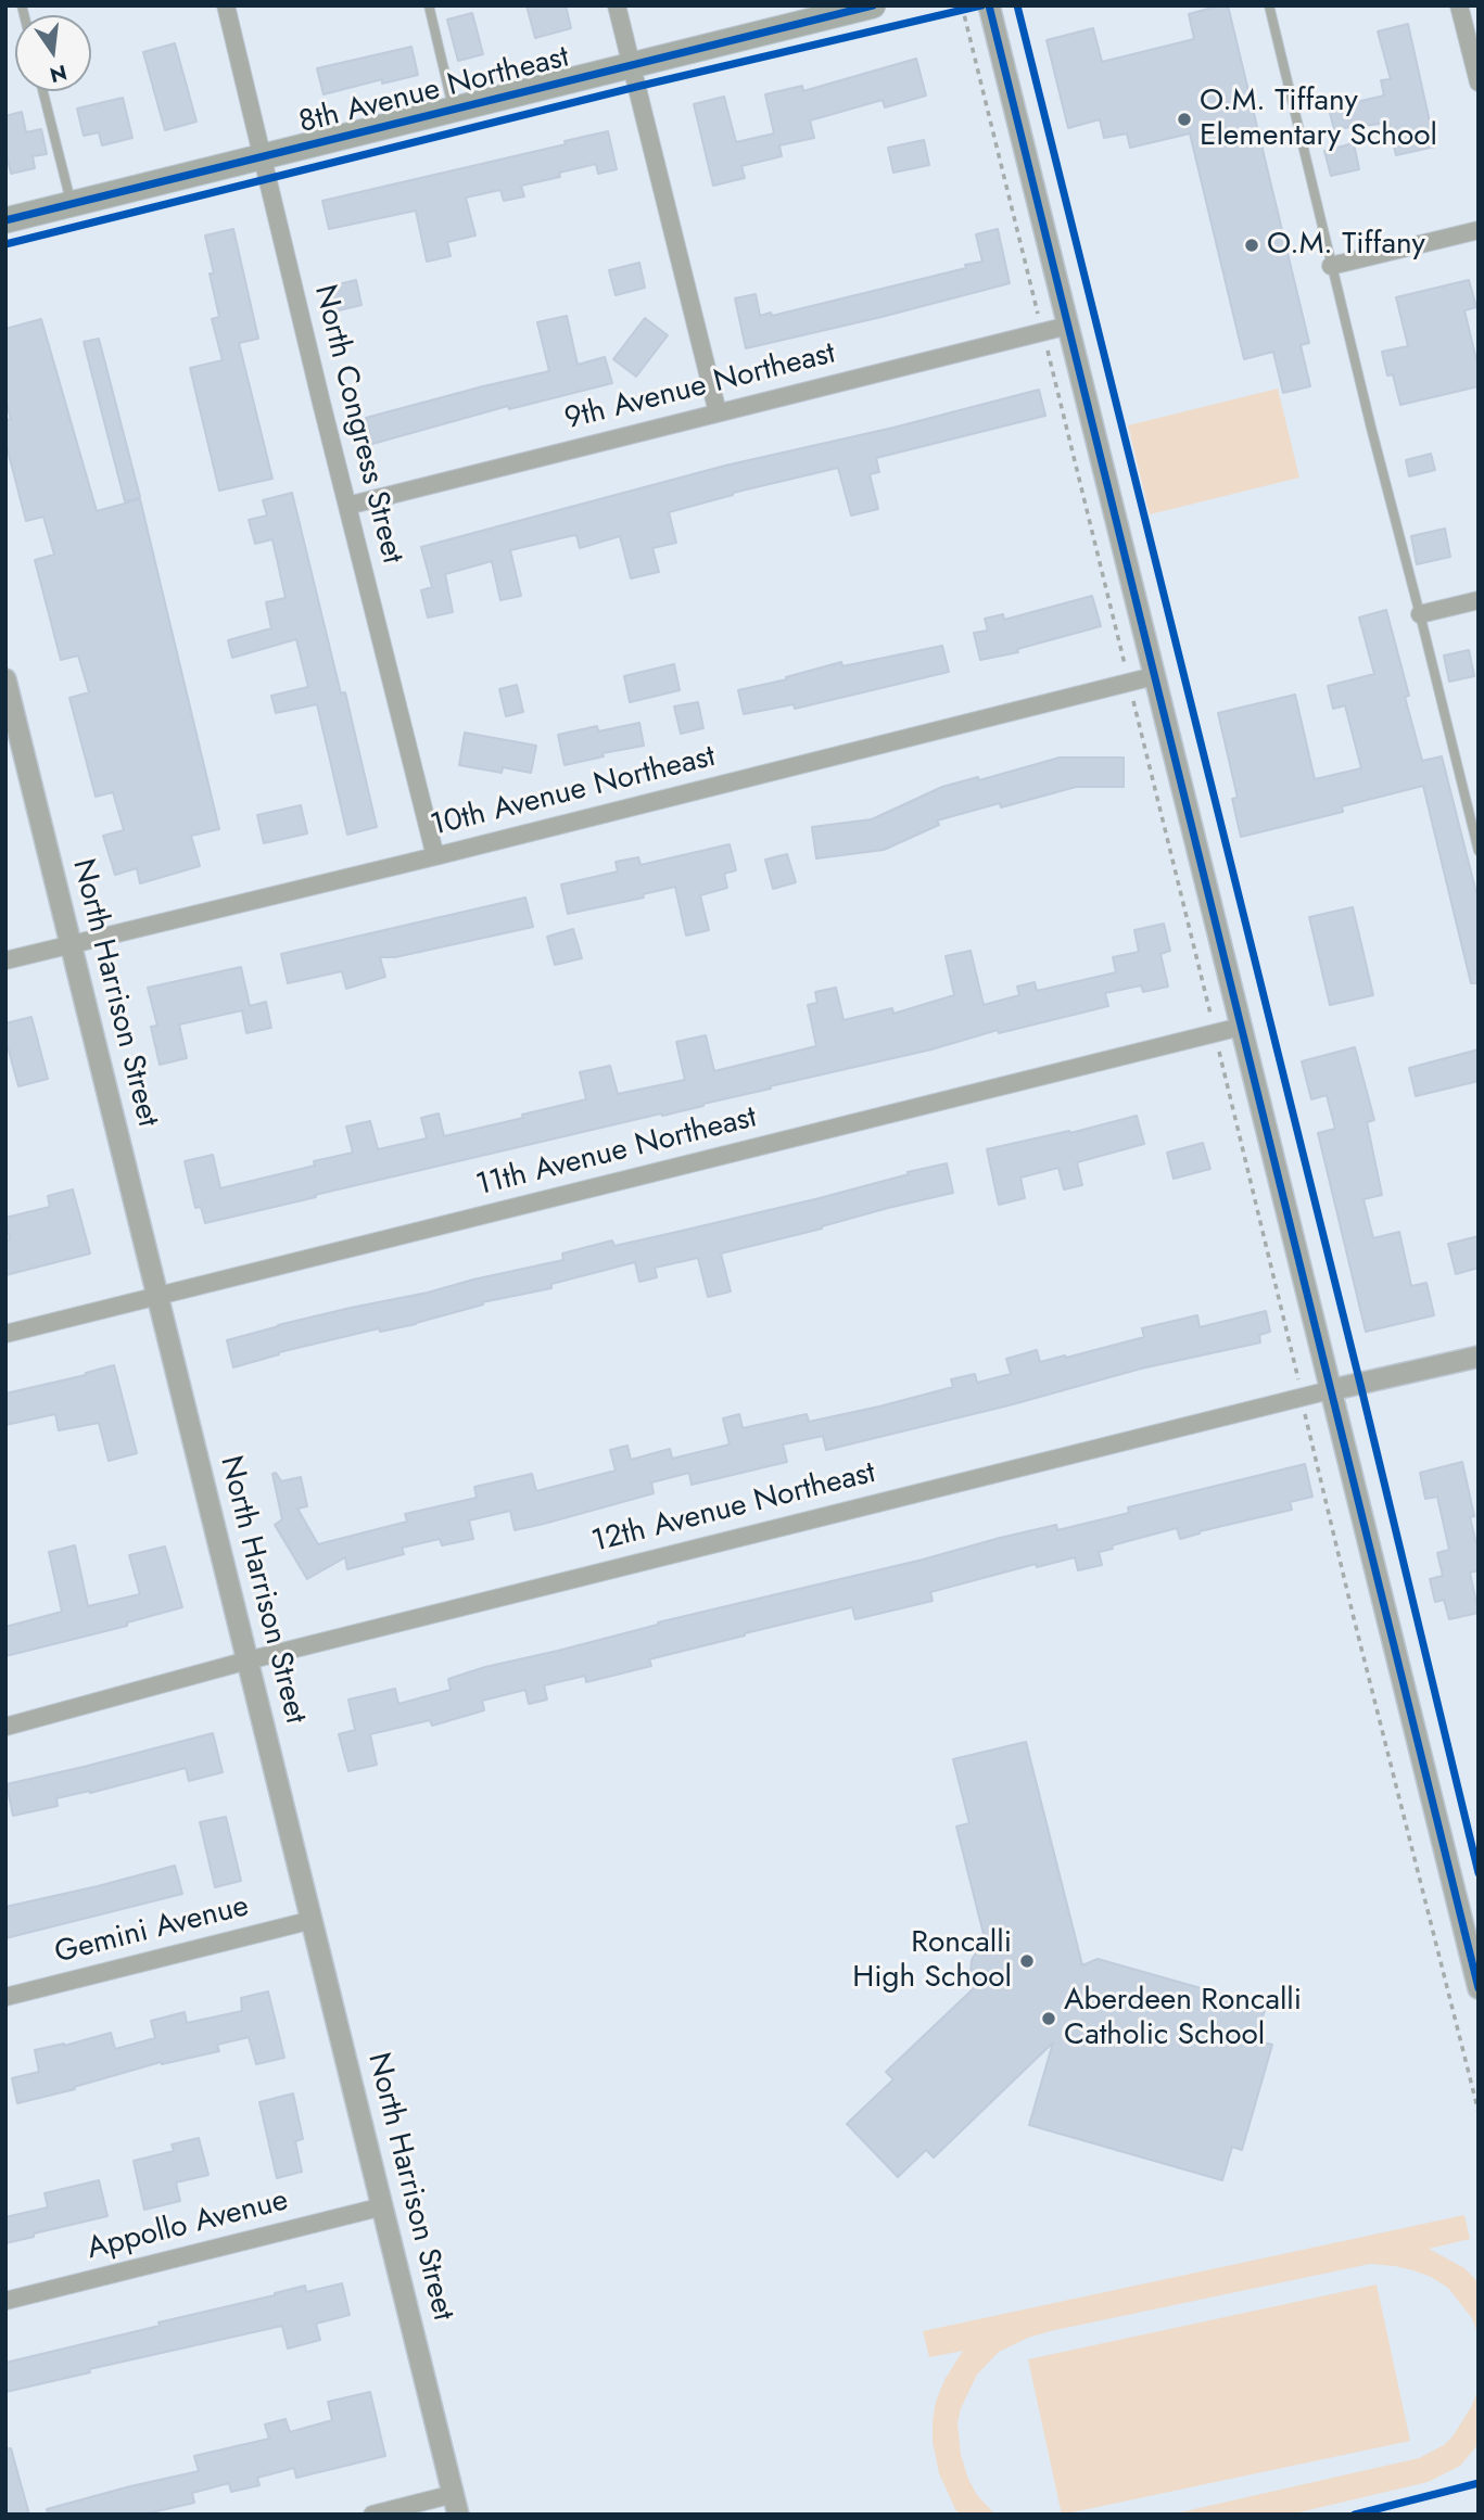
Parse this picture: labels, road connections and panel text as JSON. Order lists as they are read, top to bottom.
{
  "streets": {
    "main road": ["8th Avenue Northeast"],
    "street": [
      "9th Avenue Northeast",
      "North Congress Street",
      "10th Avenue Northeast",
      "North Harrison Street",
      "11th Avenue Northeast",
      "12th Avenue Northeast",
      "Gemini Avenue",
      "Appollo Avenue"
    ]
  },
  "crossings": [
    ["8th Avenue Northeast", "North Congress Street"],
    ["9th Avenue Northeast", "North Congress Street"],
    ["North Congress Street", "10th Avenue Northeast"],
    ["10th Avenue Northeast", "North Harrison Street"],
    ["North Harrison Street", "11th Avenue Northeast"],
    ["North Harrison Street", "12th Avenue Northeast"],
    ["North Harrison Street", "Gemini Avenue"],
    ["North Harrison Street", "Appollo Avenue"]
  ],
  "places": [
    "O.M. Tiffany Elementary School",
    "O.M. Tiffany",
    "Roncalli High School",
    "Aberdeen Roncalli Catholic School"
  ],
  "north": "bottom"
}
